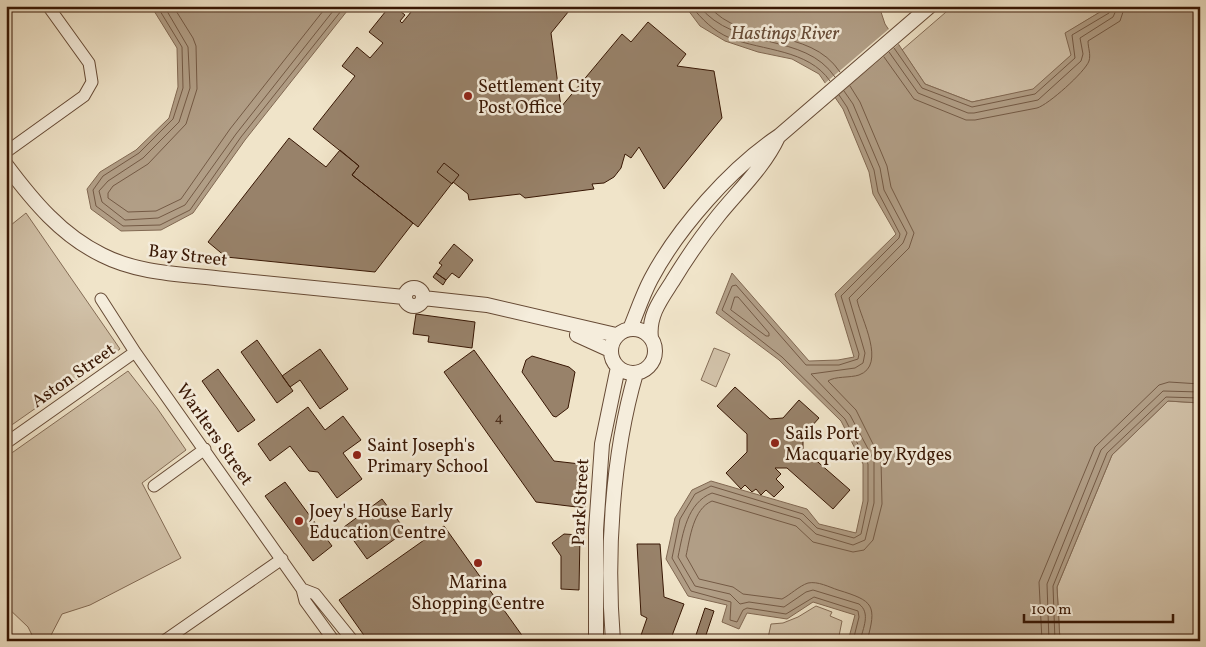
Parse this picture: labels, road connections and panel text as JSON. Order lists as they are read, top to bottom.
{
  "streets": {
    "street": [
      "Bay Street",
      "Aston Street",
      "Warlters Street",
      "Park Street"
    ]
  },
  "crossings": [
    ["Bay Street", "Park Street"],
    ["Aston Street", "Warlters Street"]
  ],
  "water": ["Hastings River"],
  "places": [
    "Settlement City Post Office",
    "Sails Port Macquarie by Rydges",
    "Saint Joseph's Primary School",
    "Joey's House Early Education Centre",
    "Marina Shopping Centre"
  ],
  "house_numbers": ["4"],
  "scale_bar": "100 m"
}
